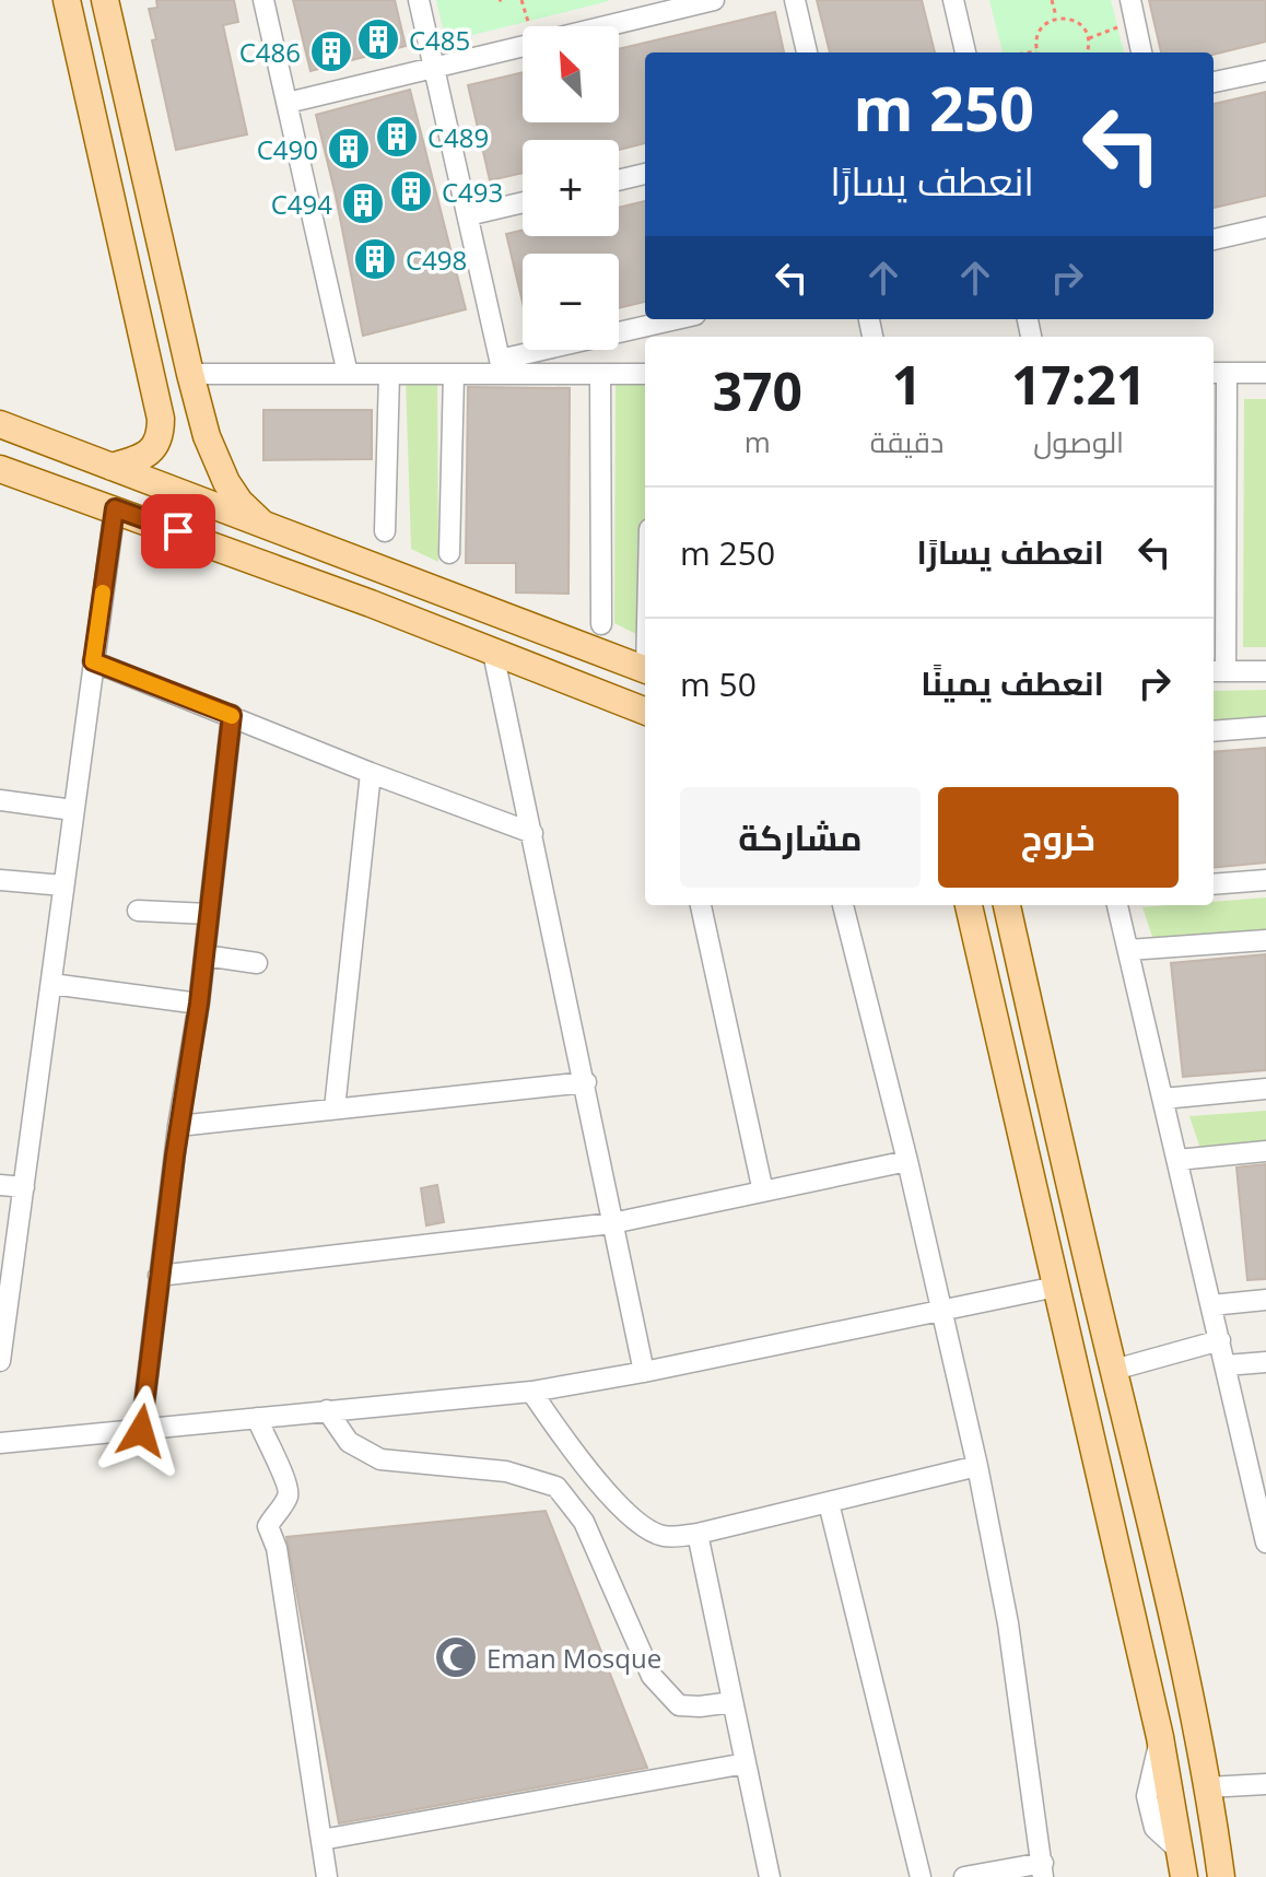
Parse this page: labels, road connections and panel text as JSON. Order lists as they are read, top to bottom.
{
  "places": {
    "building": [
      "C485",
      "C486",
      "C489",
      "C490",
      "C493",
      "C494",
      "C498"
    ],
    "mosque": ["Eman Mosque"]
  },
  "north": "top left",
  "page": {
    "map_buttons": ["+", "−"],
    "turn": ["250 m", "انعطف يسارًا"],
    "eta": [
      "17:21",
      "الوصول",
      "1",
      "دقيقة",
      "370",
      "m"
    ],
    "list": [
      {
        "name": "انعطف يسارًا",
        "value": "250 m"
      },
      {
        "name": "انعطف يمينًا",
        "value": "50 m"
      }
    ],
    "buttons": ["خروج", "مشاركة"]
  }
}
